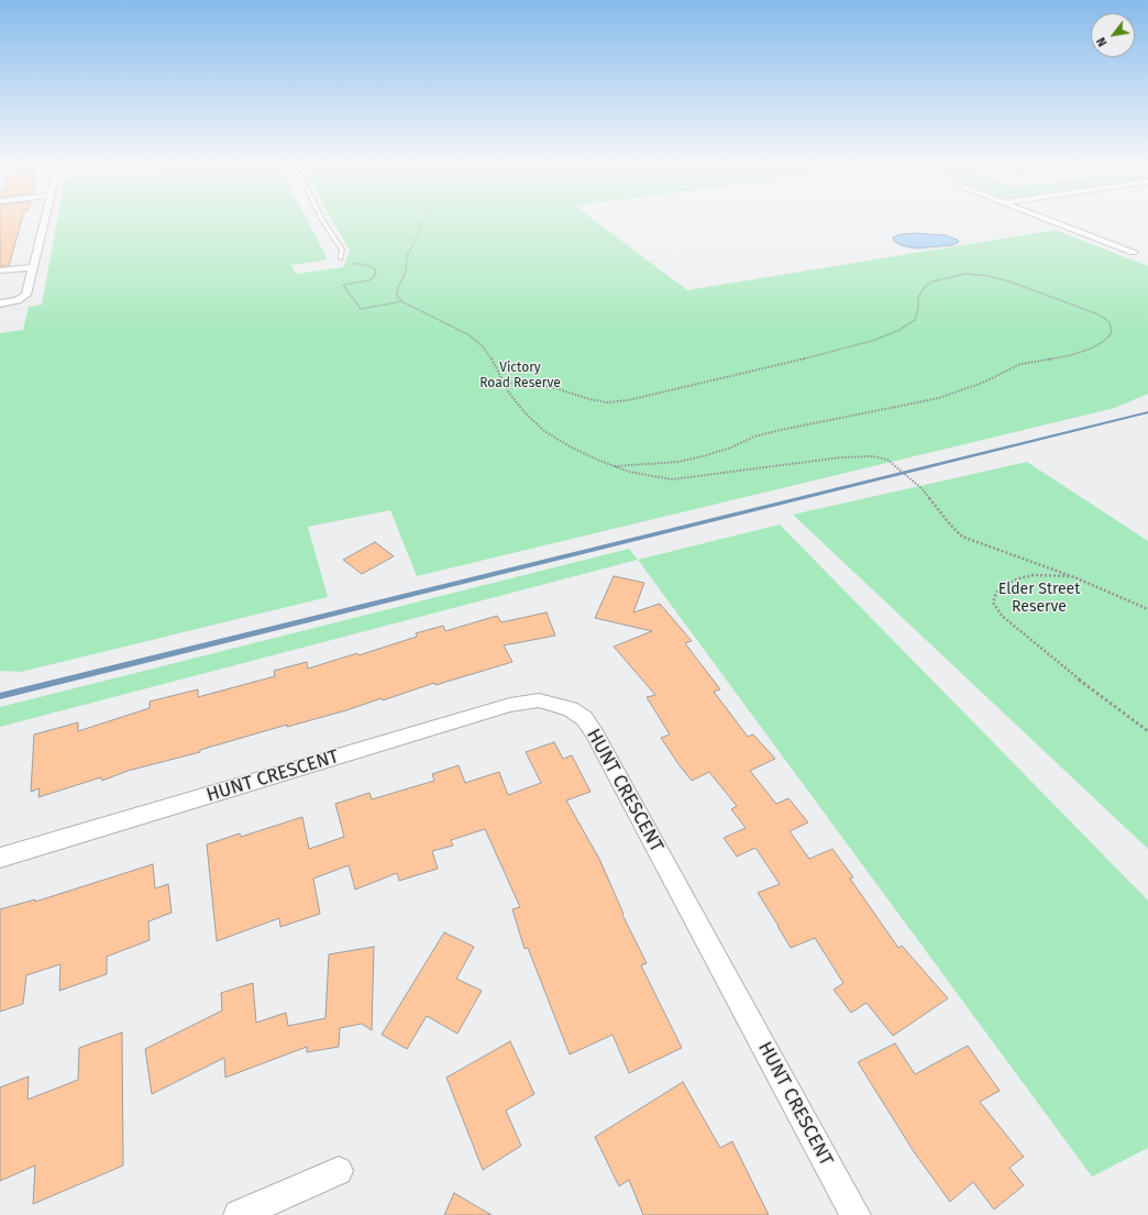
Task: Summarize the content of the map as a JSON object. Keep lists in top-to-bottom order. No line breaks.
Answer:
{"streets":{"street":["HUNT CRESCENT"]},"parks":["Victory Road Reserve","Elder Street Reserve"],"north":"bottom left"}
